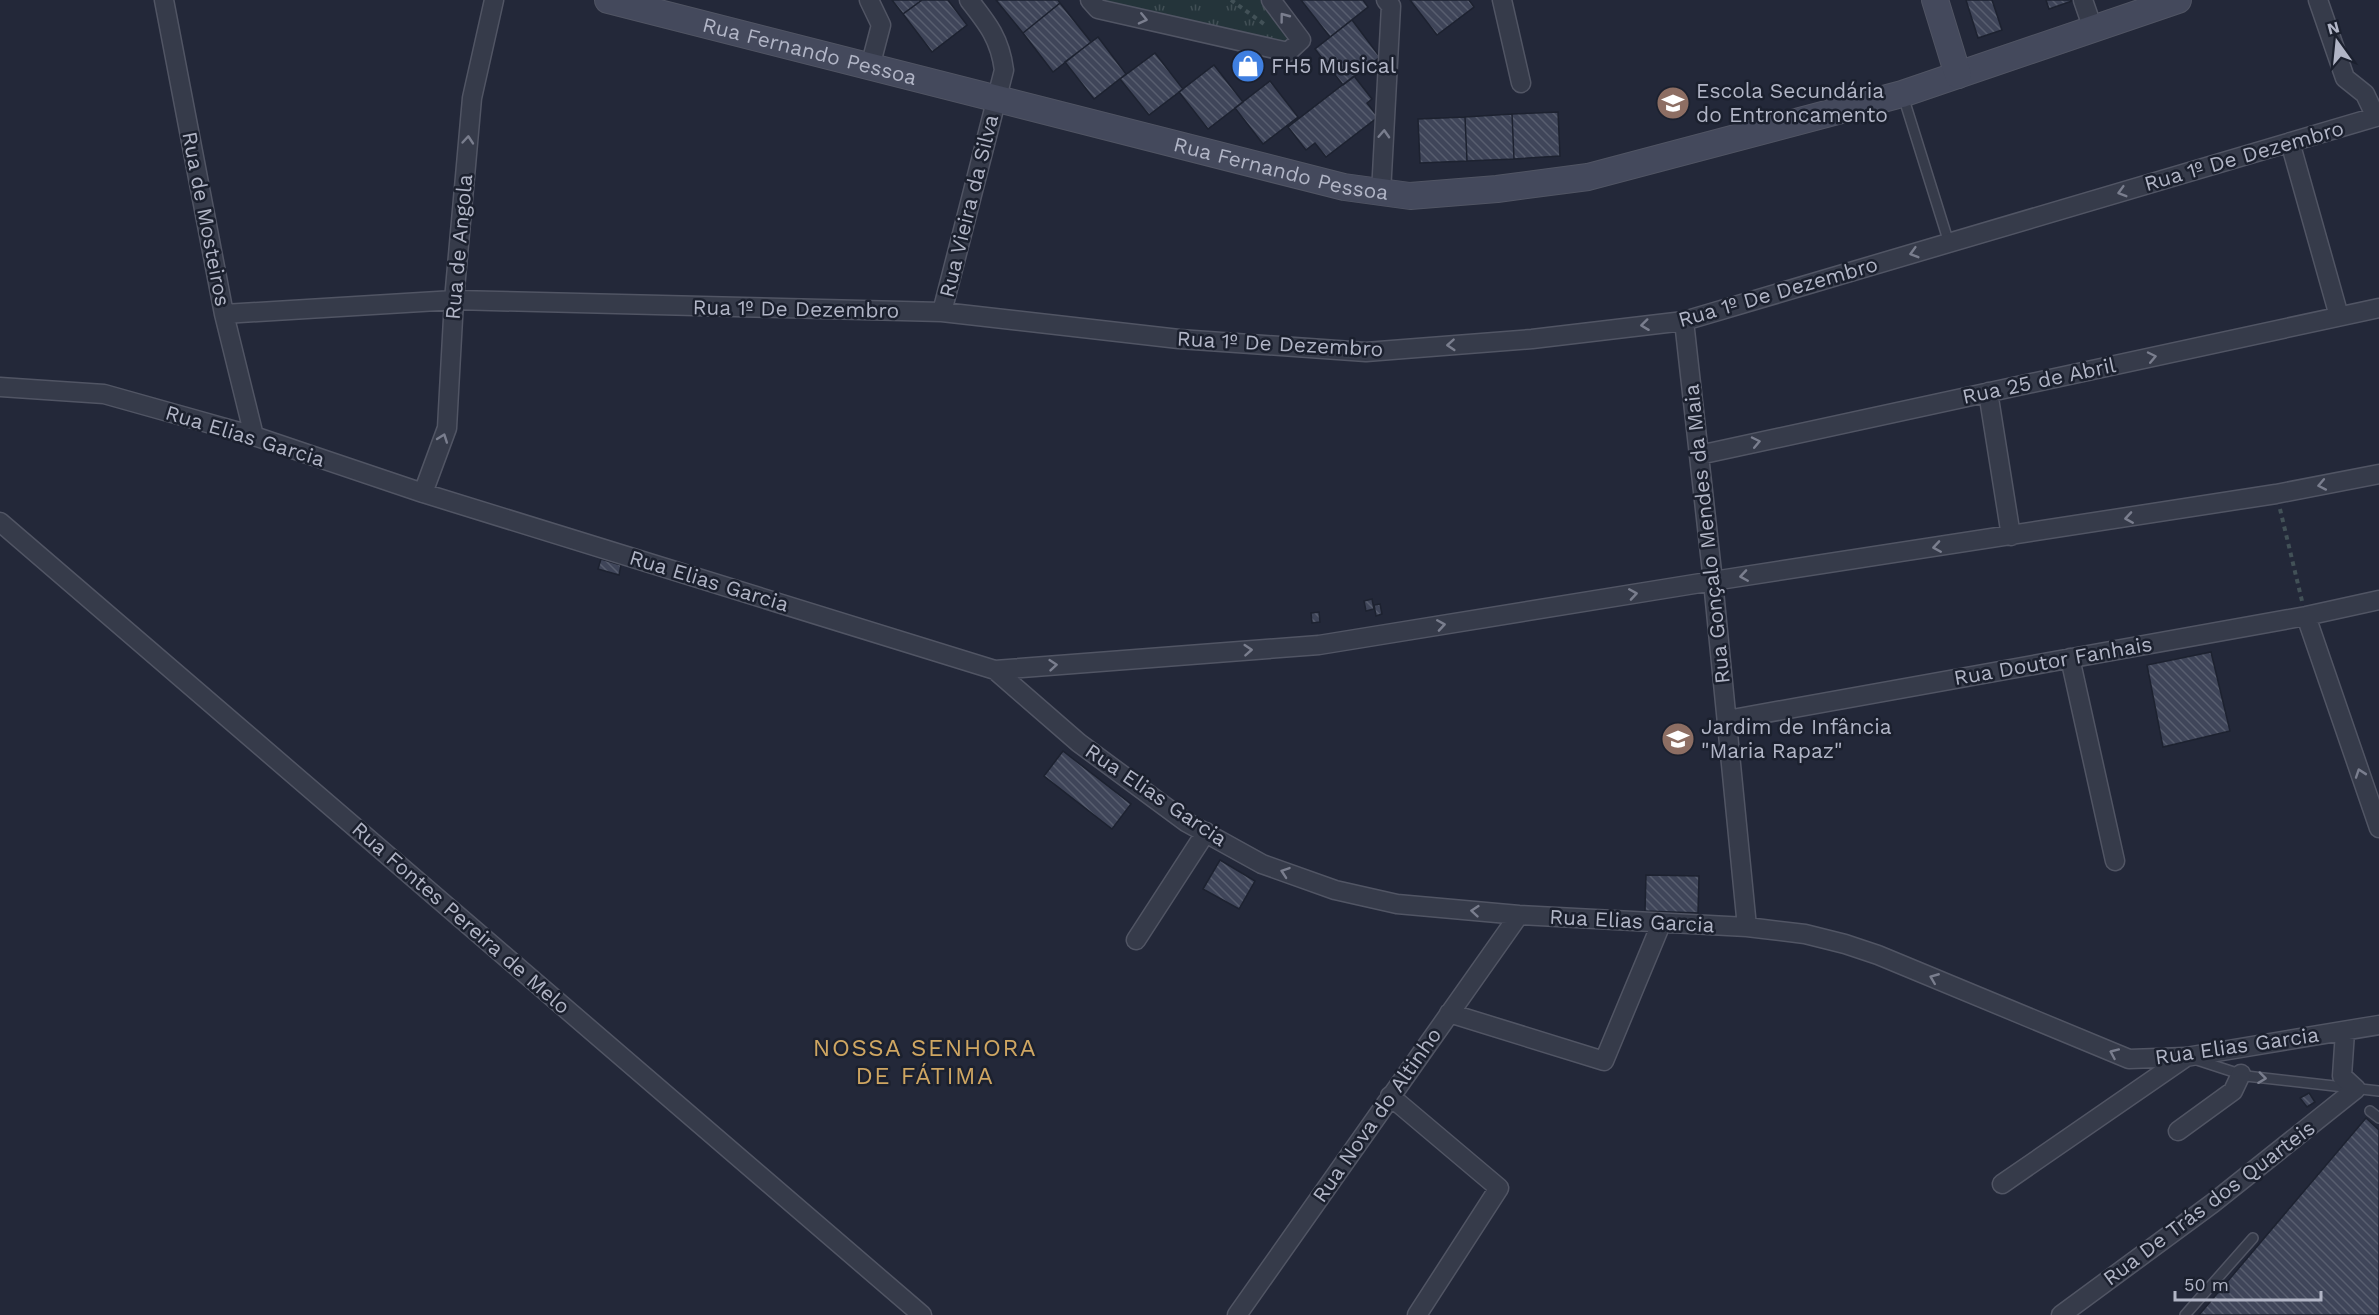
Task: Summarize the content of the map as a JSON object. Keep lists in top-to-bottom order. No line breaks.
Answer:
{"streets":{"street":["Rua Fernando Pessoa","Rua 1º De Dezembro","Rua Vieira da Silva","Rua de Mosteiros","Rua de Angola","Rua 25 de Abril","Rua Elias Garcia","Rua Gonçalo Mendes da Maia","Rua Doutor Fanhais","Rua Fontes Pereira de Melo","Rua Nova do Altinho","Rua De Trás dos Quarteis"]},"crossings":[["Rua Fernando Pessoa","Rua Vieira da Silva"],["Rua 1º De Dezembro","Rua Vieira da Silva"],["Rua 1º De Dezembro","Rua de Mosteiros"],["Rua 1º De Dezembro","Rua de Angola"],["Rua 1º De Dezembro","Rua Gonçalo Mendes da Maia"],["Rua de Mosteiros","Rua Elias Garcia"],["Rua de Angola","Rua Elias Garcia"],["Rua 25 de Abril","Rua Gonçalo Mendes da Maia"],["Rua Elias Garcia","Rua Gonçalo Mendes da Maia"],["Rua Elias Garcia","Rua Nova do Altinho"],["Rua Gonçalo Mendes da Maia","Rua Doutor Fanhais"]],"one_way":["Rua 1º De Dezembro","Rua de Angola"],"districts":["NOSSA SENHORA DE FÁTIMA"],"places":{"shop":["FH5 Musical"],"school or university":["Escola Secundária do Entroncamento","Jardim de Infância \"Maria Rapaz\""]},"scale_bar":"50 m","north":"top"}
